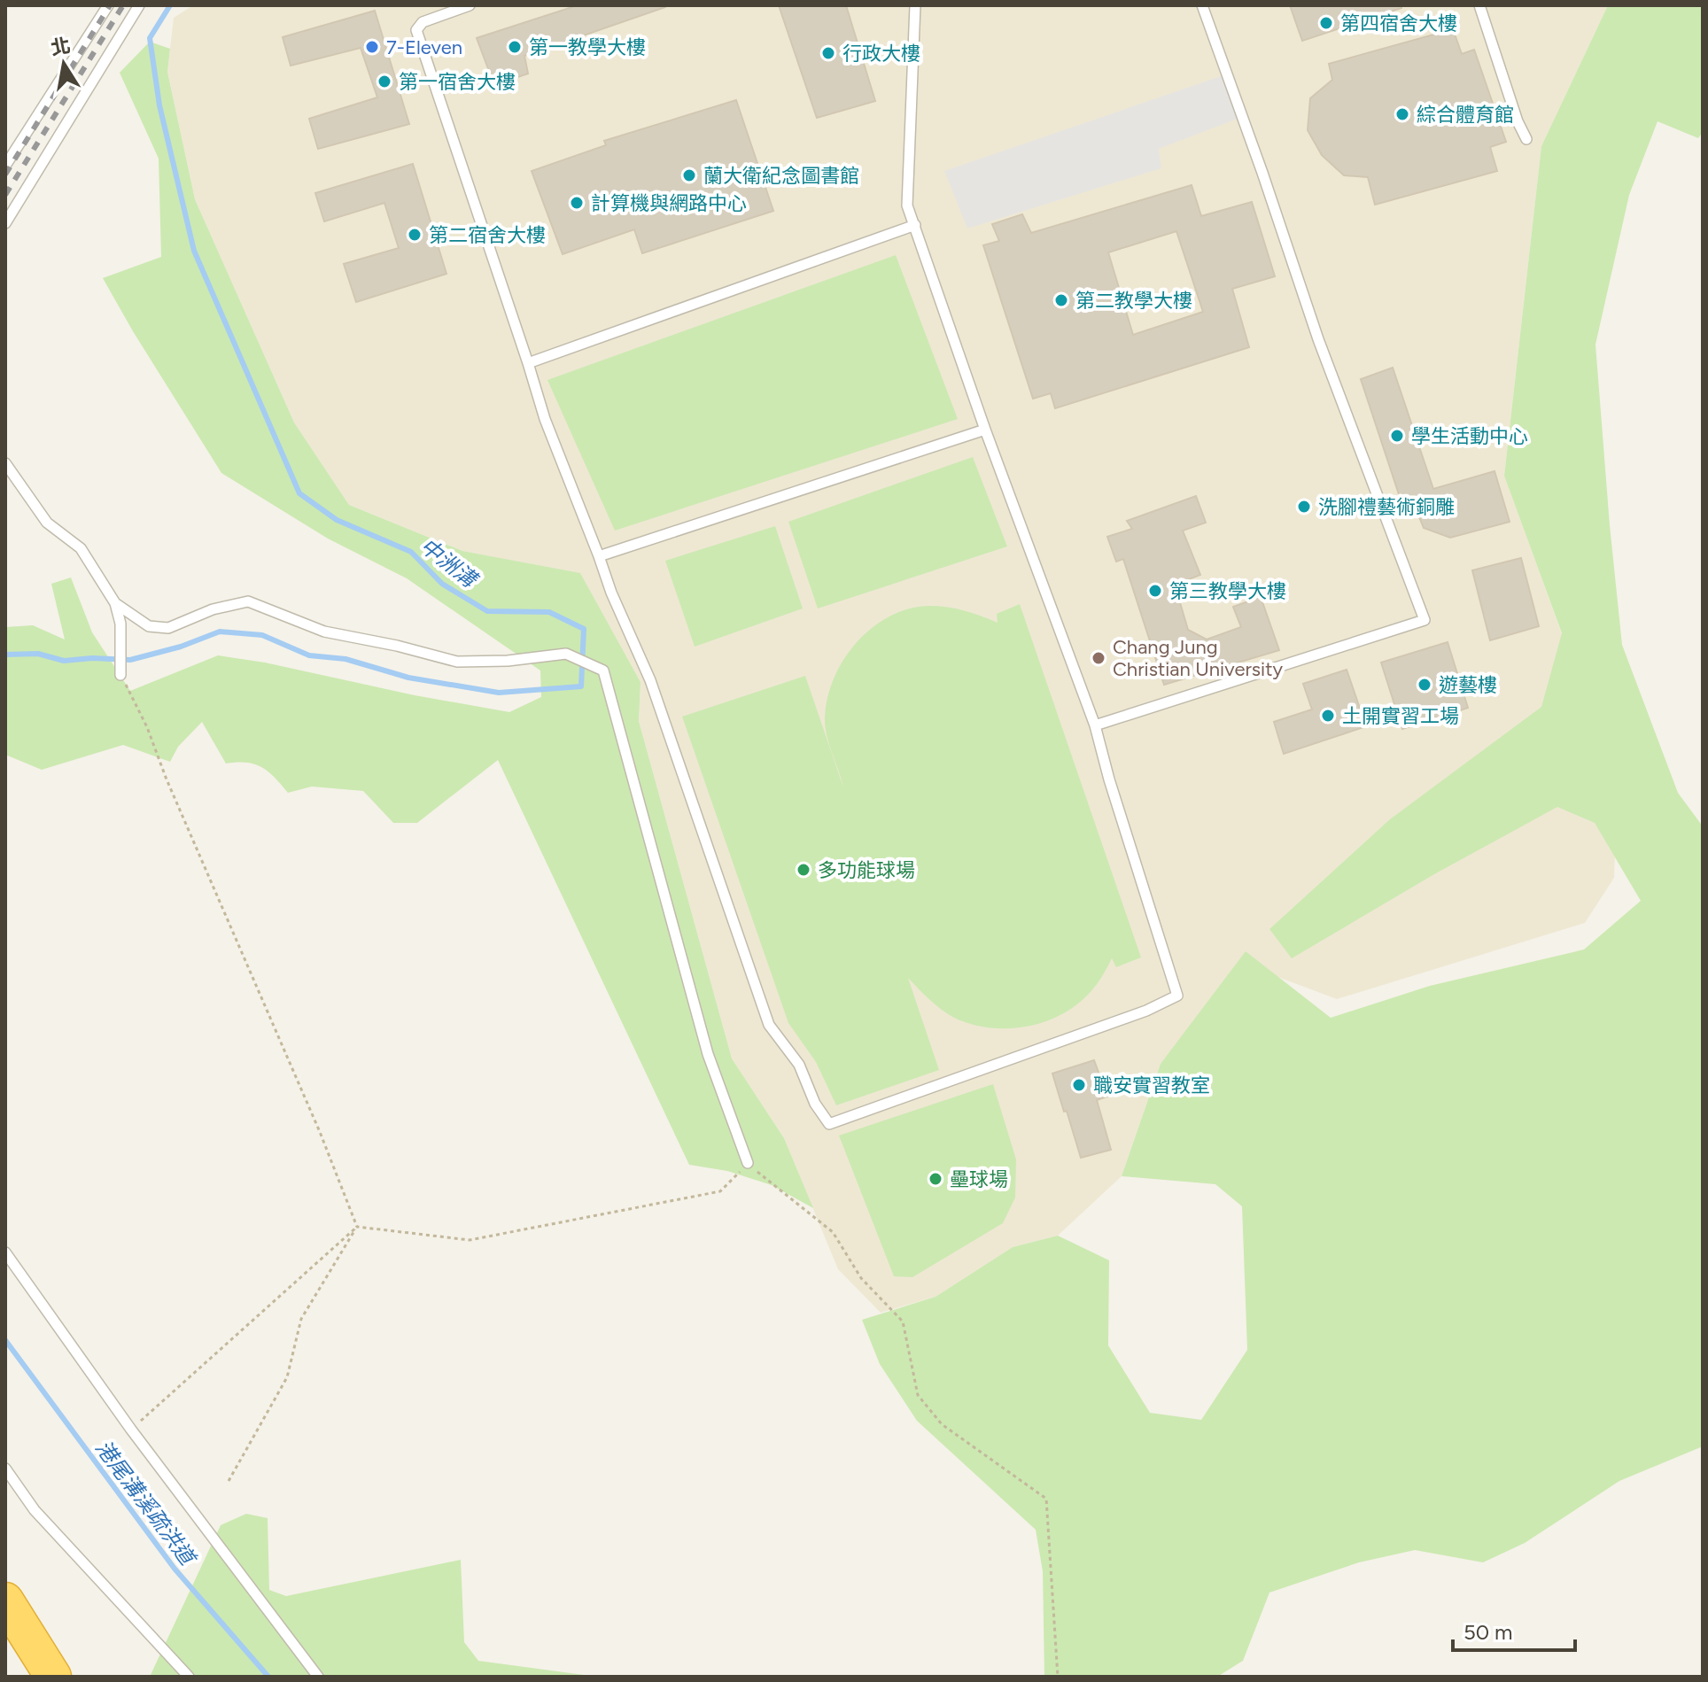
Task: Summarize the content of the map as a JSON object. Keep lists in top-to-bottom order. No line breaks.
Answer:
{"water":["中洲溝","港尾溝溪疏洪道"],"places":["第四宿舍大樓","7-Eleven","第一教學大樓","行政大樓","第一宿舍大樓","綜合體育館","蘭大衛紀念圖書館","計算機與網路中心","第二宿舍大樓","第二教學大樓","學生活動中心","洗腳禮藝術銅雕","第三教學大樓","Chang Jung Christian University","遊藝樓","土開實習工場","多功能球場","職安實習教室","壘球場"],"scale_bar":"50 m","north":"top"}
